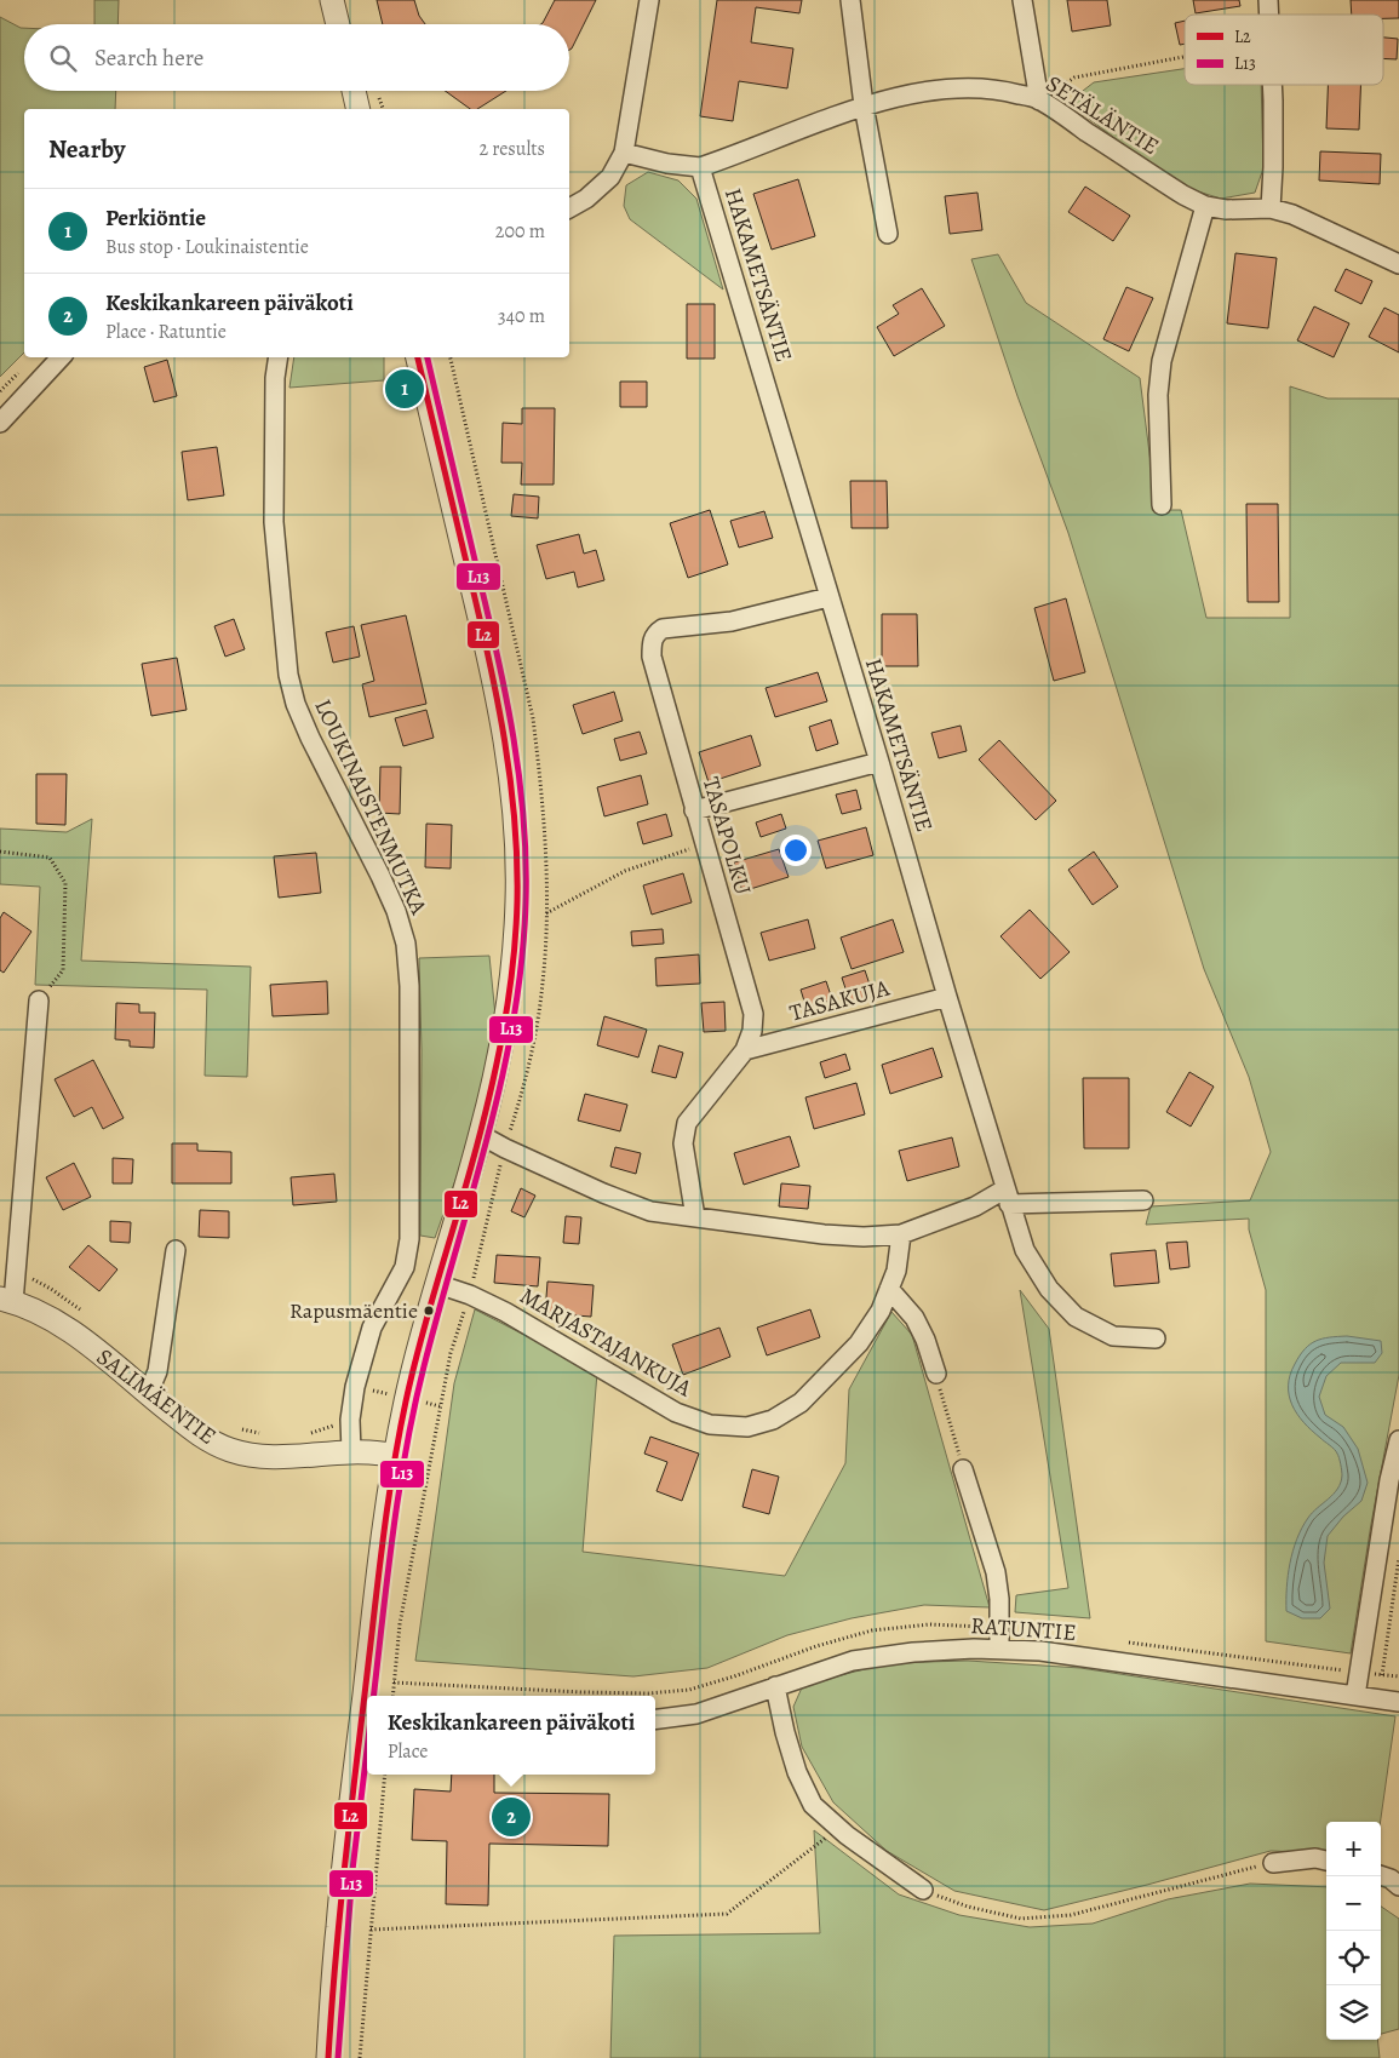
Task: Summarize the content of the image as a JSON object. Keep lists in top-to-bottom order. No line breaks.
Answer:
{"streets":{"street":["SETÄLÄNTIE","HAKAMETSÄNTIE","LOUKINAISTENMUTKA","TASAPOLKU","TASAKUJA","MARJASTAJANKUJA","SALIMÄENTIE","RATUNTIE"]},"crossings":[["SETÄLÄNTIE","HAKAMETSÄNTIE"],["HAKAMETSÄNTIE","TASAPOLKU"],["HAKAMETSÄNTIE","TASAKUJA"],["LOUKINAISTENMUTKA","SALIMÄENTIE"],["TASAPOLKU","TASAKUJA"]],"places":["Rapusmäentie"],"lines":["transit line L2","transit line L13"],"legend":["L2","L13"],"page":{"search":"Search here","heading":["Nearby","2 results"],"list":[{"mark":"1","name":"Perkiöntie","note":"Bus stop · Loukinaistentie","value":"200 m"},{"mark":"2","name":"Keskikankareen päiväkoti","note":"Place · Ratuntie","value":"340 m"}],"pins":["1","2"],"popup":["Keskikankareen päiväkoti","Place"],"map_buttons":["+","−"]}}
